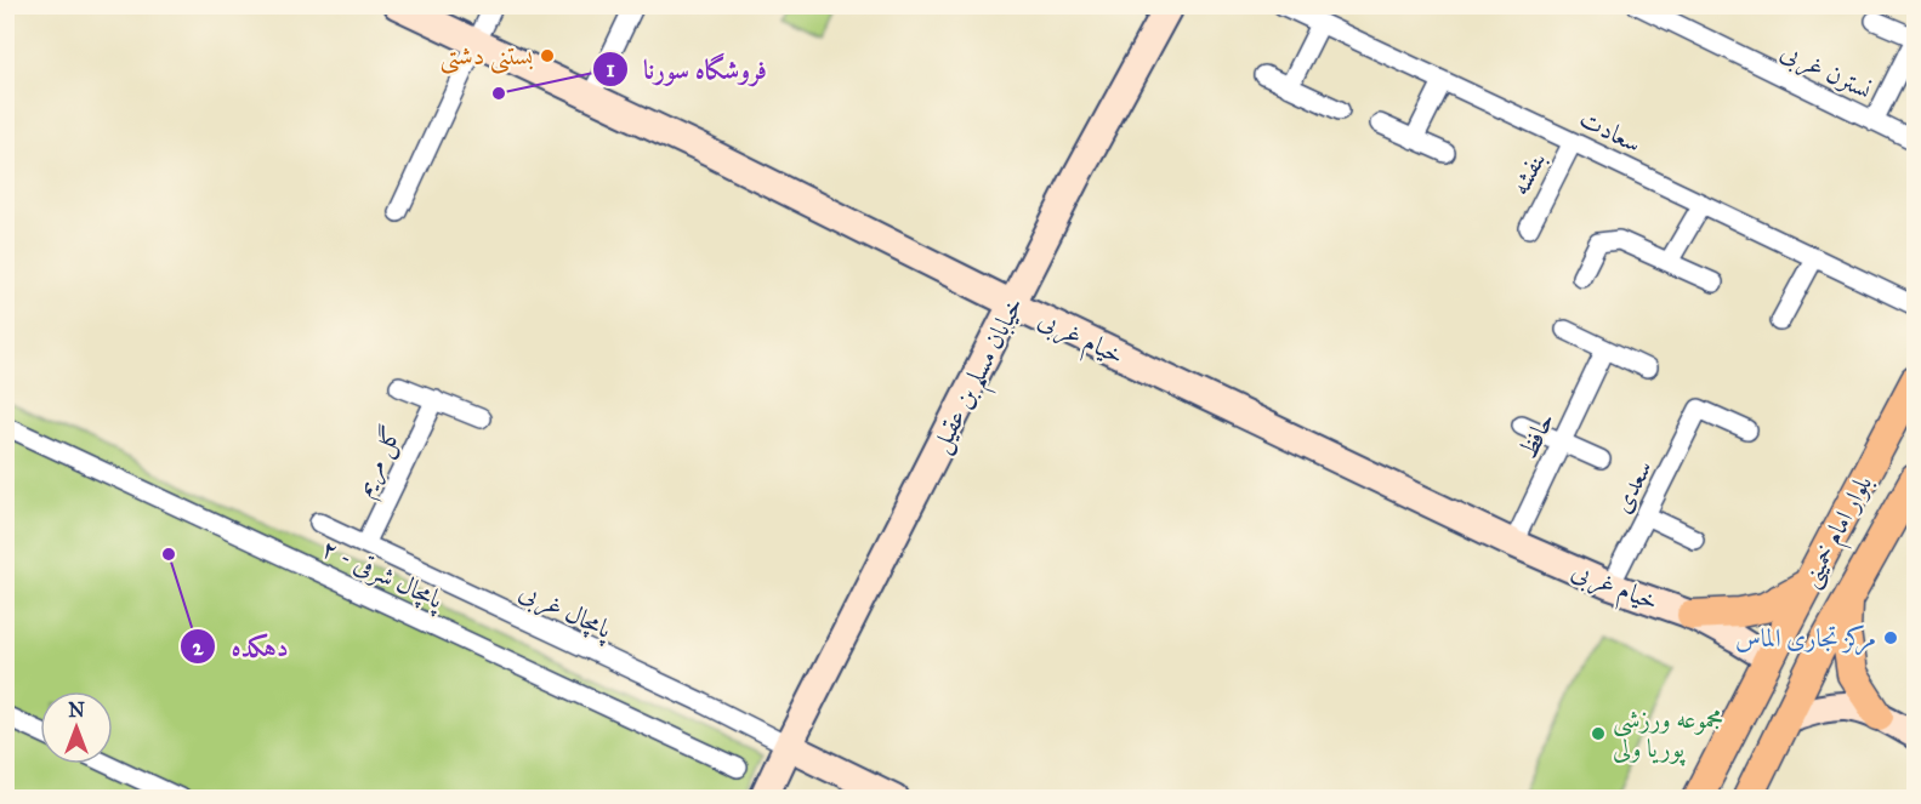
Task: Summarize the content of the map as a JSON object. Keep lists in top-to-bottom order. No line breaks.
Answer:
{"streets":{"main road":["بلوار امام خمینی"],"street":["نسترن غربی","سعادت","بنفشه","خیام غربی","خیابان مسلم بن عقیل","حافظ","گل مریم","سعدی","پامچال شرقی - ۲","پامچال غربی"]},"crossings":[["سعادت","بنفشه"],["خیام غربی","خیابان مسلم بن عقیل"],["خیام غربی","حافظ"],["خیام غربی","سعدی"],["خیام غربی","بلوار امام خمینی"],["خیابان مسلم بن عقیل","پامچال غربی"],["گل مریم","پامچال غربی"]],"places":["بستنی دشتی","فروشگاه سورنا","دهکده","مرکز تجاری الماس","مجموعه ورزشی پوریا ولی"],"north":"top"}
